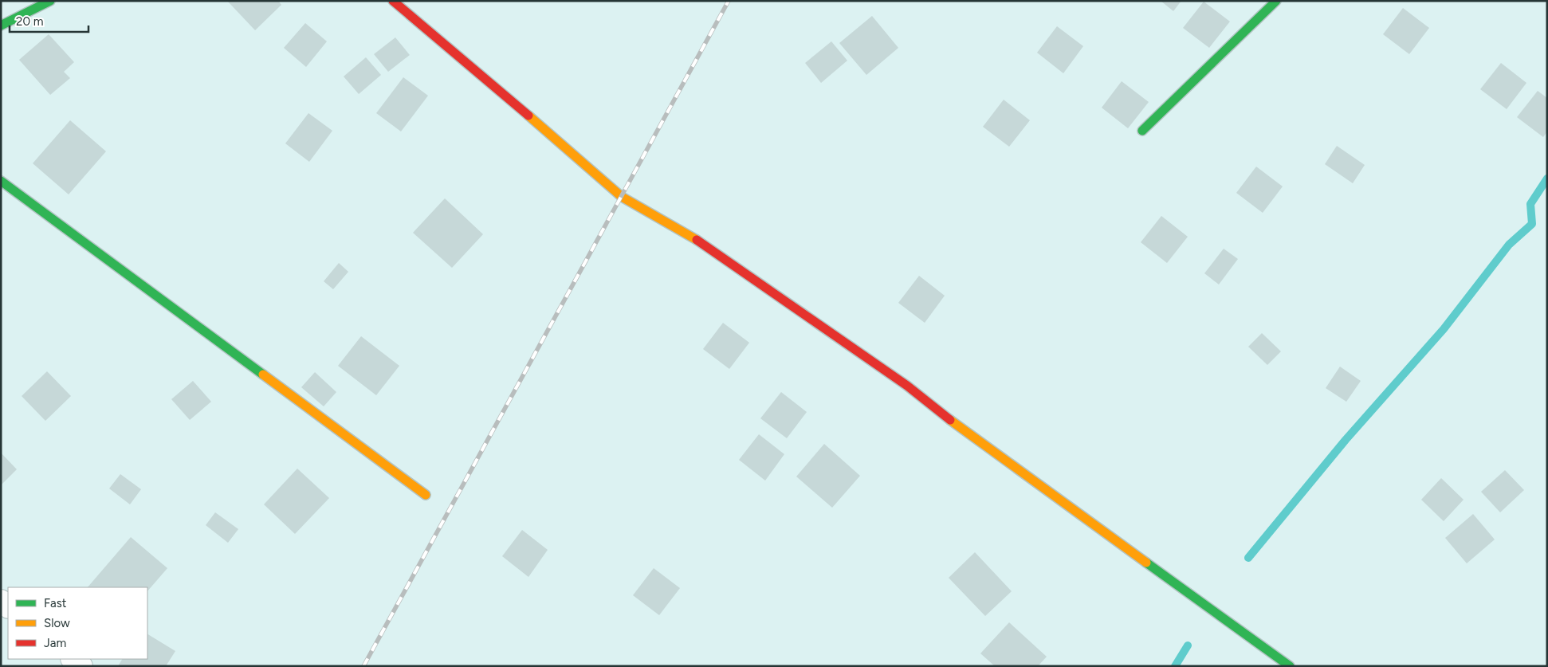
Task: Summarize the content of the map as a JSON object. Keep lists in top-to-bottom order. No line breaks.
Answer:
{"legend":["Fast","Slow","Jam"],"scale_bar":"20 m"}
